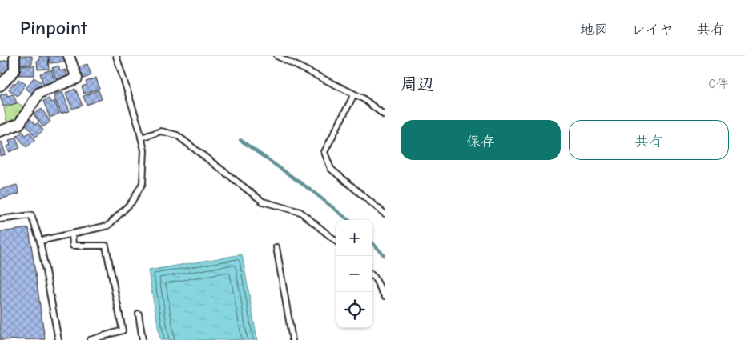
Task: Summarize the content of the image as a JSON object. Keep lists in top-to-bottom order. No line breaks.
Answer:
{"page":{"header":"Pinpoint","nav":["地図","レイヤ","共有"],"heading":["周辺","0件"],"buttons":["保存","共有"],"map_buttons":["+","−"]}}
